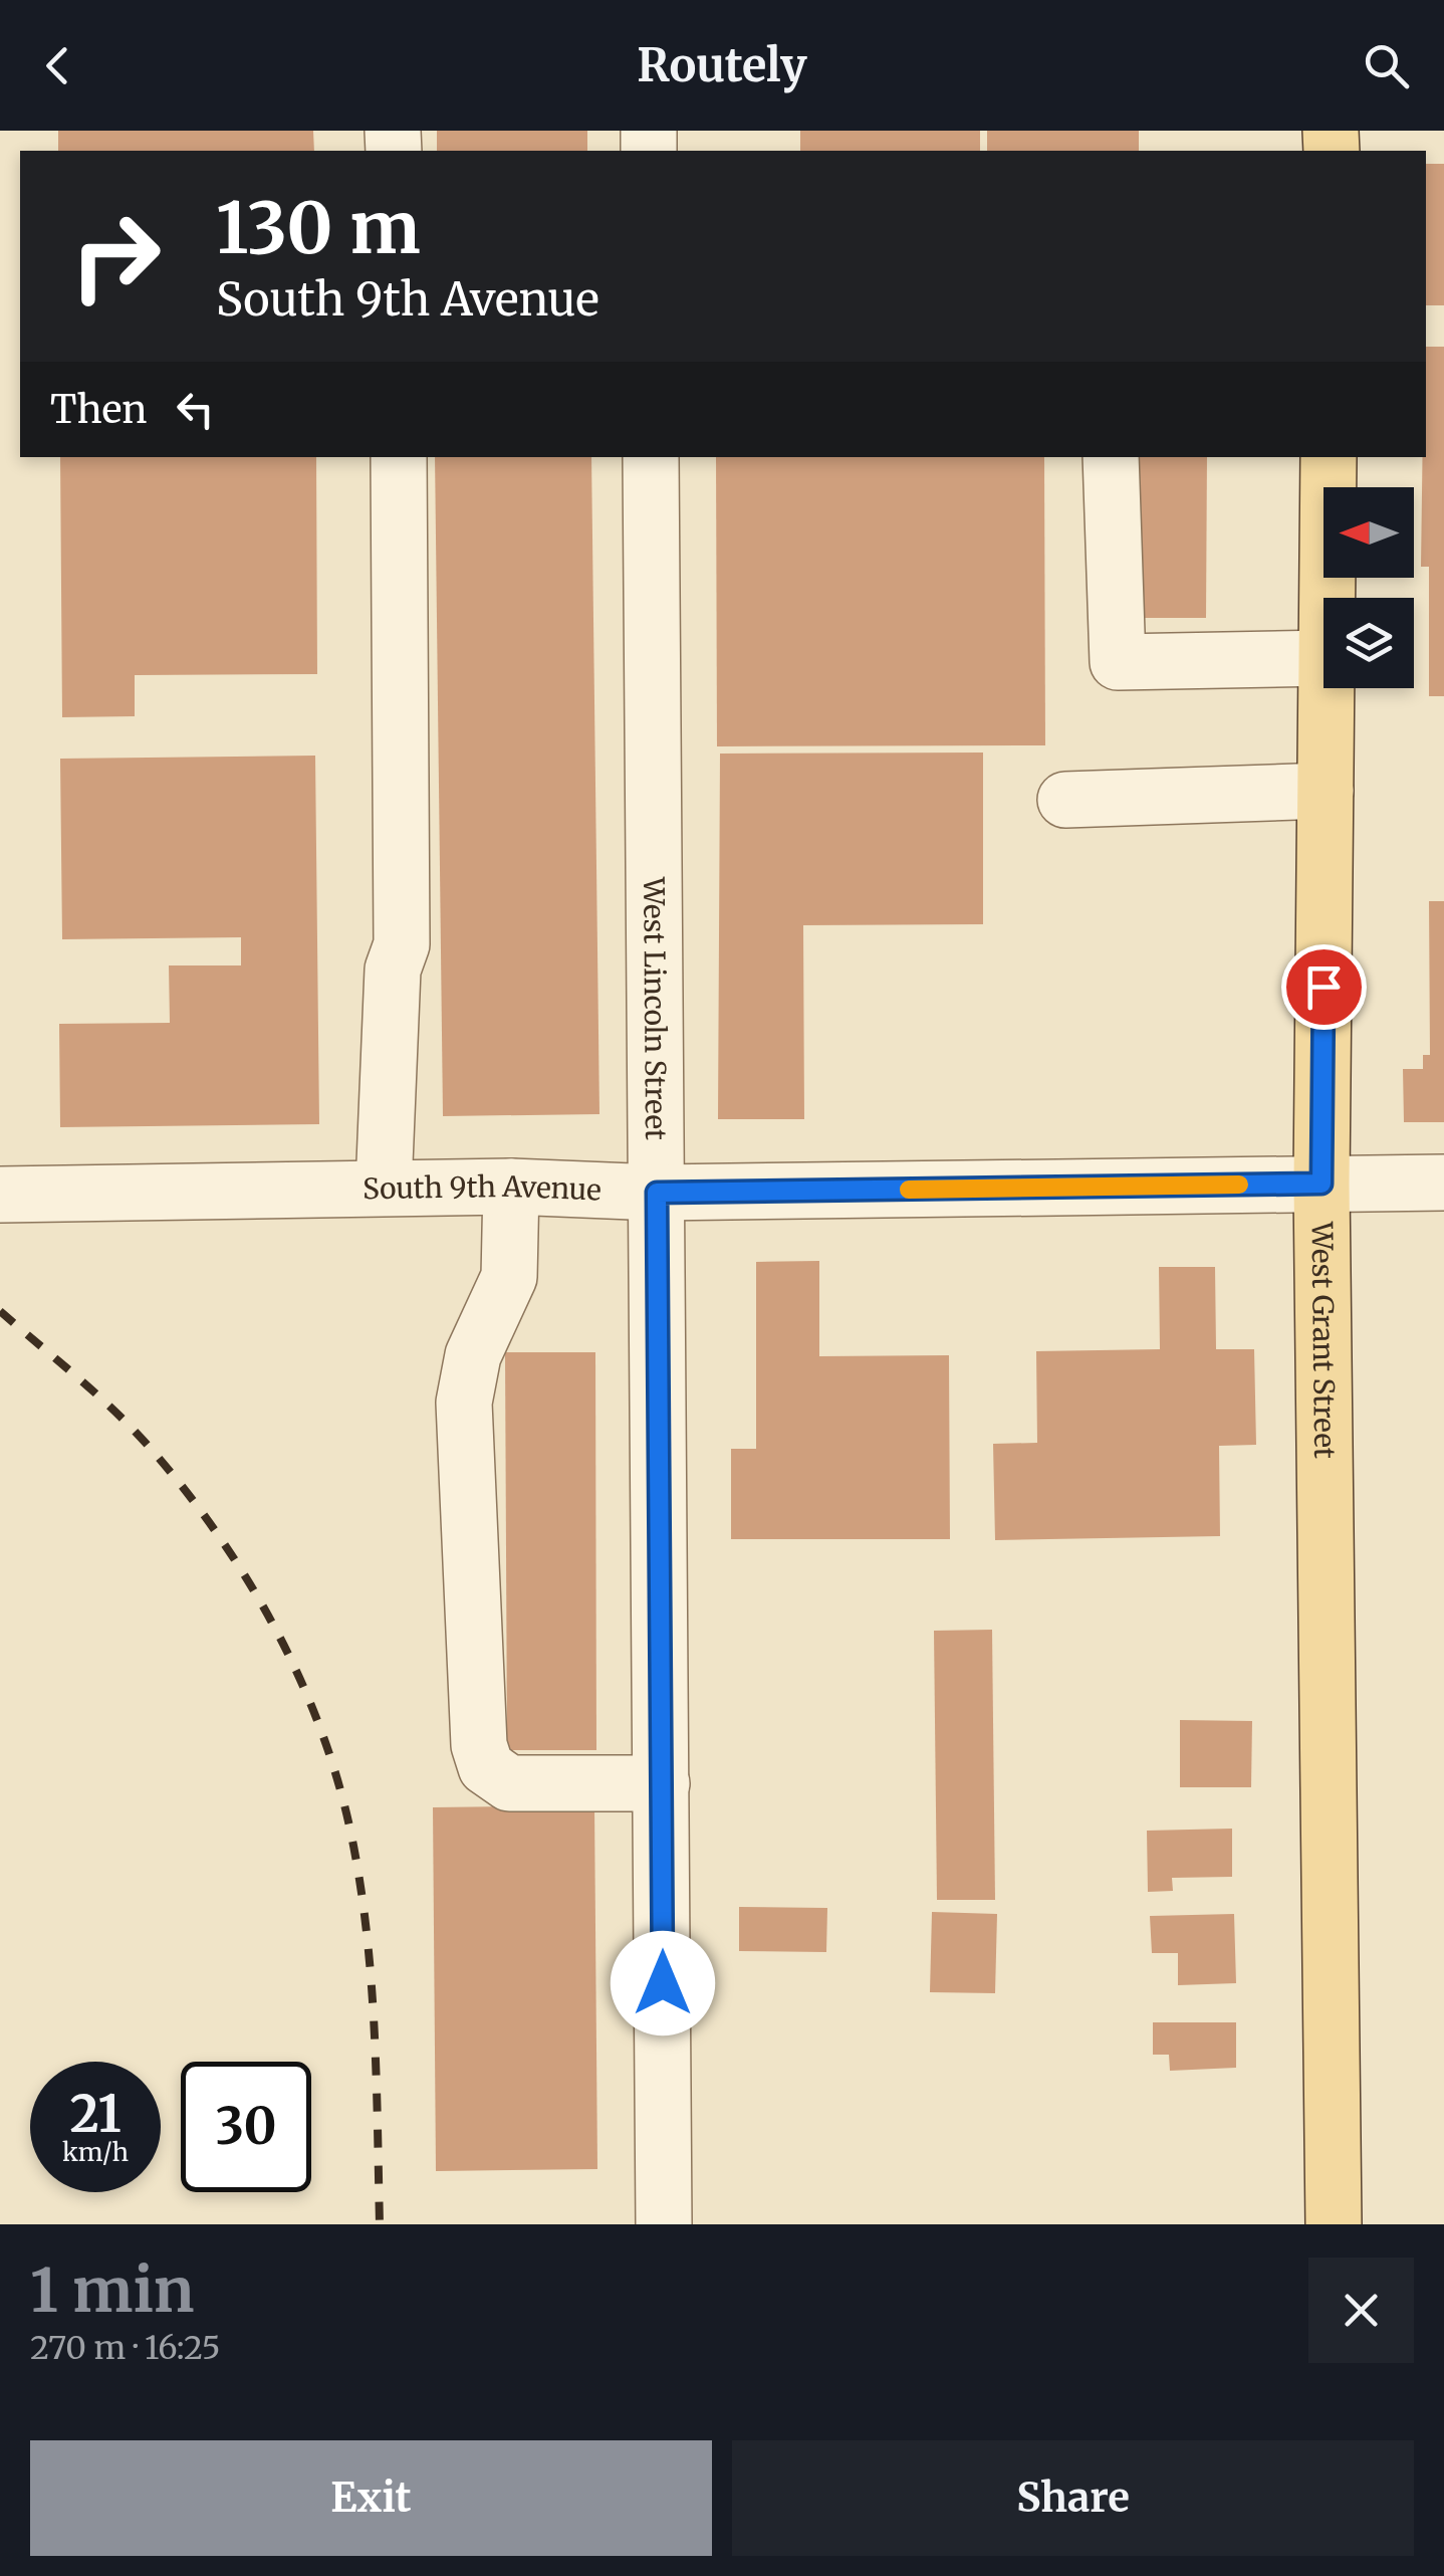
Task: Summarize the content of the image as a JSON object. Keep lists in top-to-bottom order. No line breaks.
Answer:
{"streets":{"main road":["West Grant Street"],"street":["West Lincoln Street","South 9th Avenue"]},"crossings":[["West Lincoln Street","South 9th Avenue"],["South 9th Avenue","West Grant Street"]],"north":"left","page":{"header":"Routely","turn":["130 m","South 9th Avenue"],"then":"Then","speed":"21 km/h","limit":"30","heading":["1 min","270 m · 16:25"],"buttons":["Exit","Share"]}}
